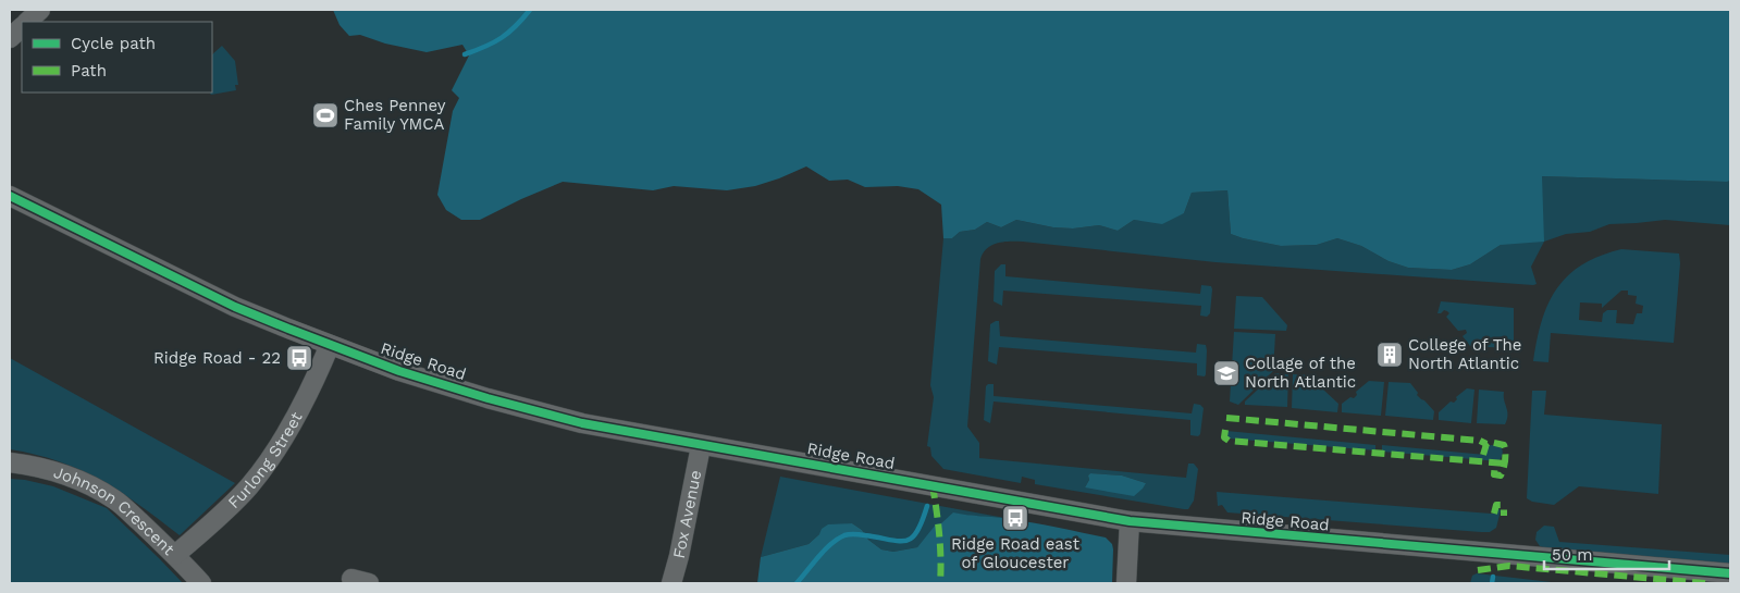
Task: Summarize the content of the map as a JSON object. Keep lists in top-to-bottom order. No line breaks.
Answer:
{"streets":{"street":["Ridge Road","Furlong Street","Johnson Crescent","Fox Avenue"]},"crossings":[["Ridge Road","Furlong Street"],["Ridge Road","Fox Avenue"],["Furlong Street","Johnson Crescent"]],"places":{"sports":["Ches Penney Family YMCA"],"building":["College of The North Atlantic"],"bus stop":["Ridge Road - 22","Ridge Road east of Gloucester"],"school or university":["Collage of the North Atlantic"]},"legend":["Cycle path","Path"],"scale_bar":"50 m"}
